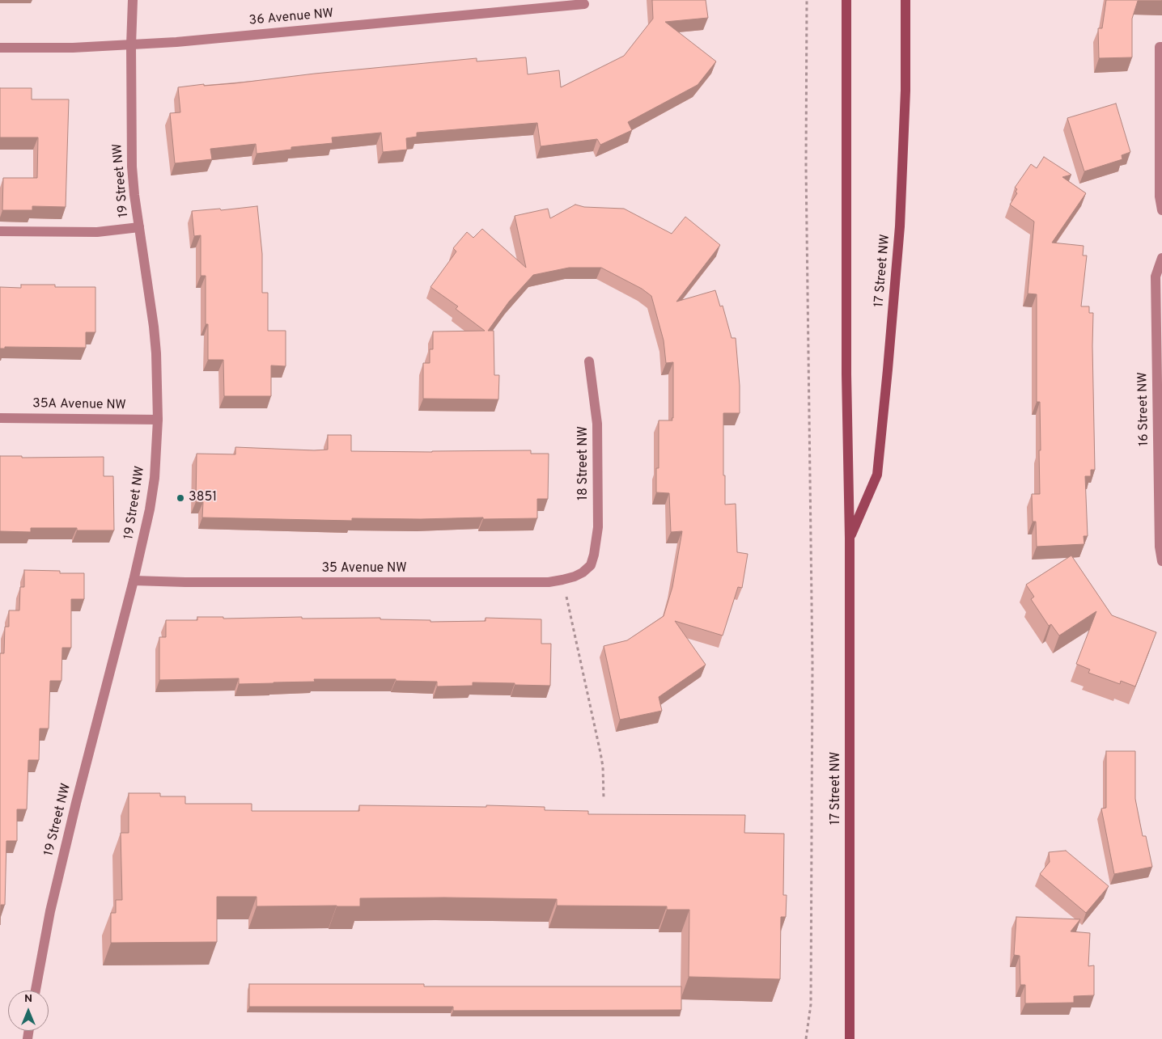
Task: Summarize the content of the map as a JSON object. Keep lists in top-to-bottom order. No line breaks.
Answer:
{"streets":{"main road":["17 Street NW"],"street":["36 Avenue NW","19 Street NW","35A Avenue NW","16 Street NW","18 Street NW","35 Avenue NW"]},"crossings":[["36 Avenue NW","19 Street NW"],["19 Street NW","35A Avenue NW"],["19 Street NW","35 Avenue NW"],["18 Street NW","35 Avenue NW"]],"places":["3851"],"north":"top"}
